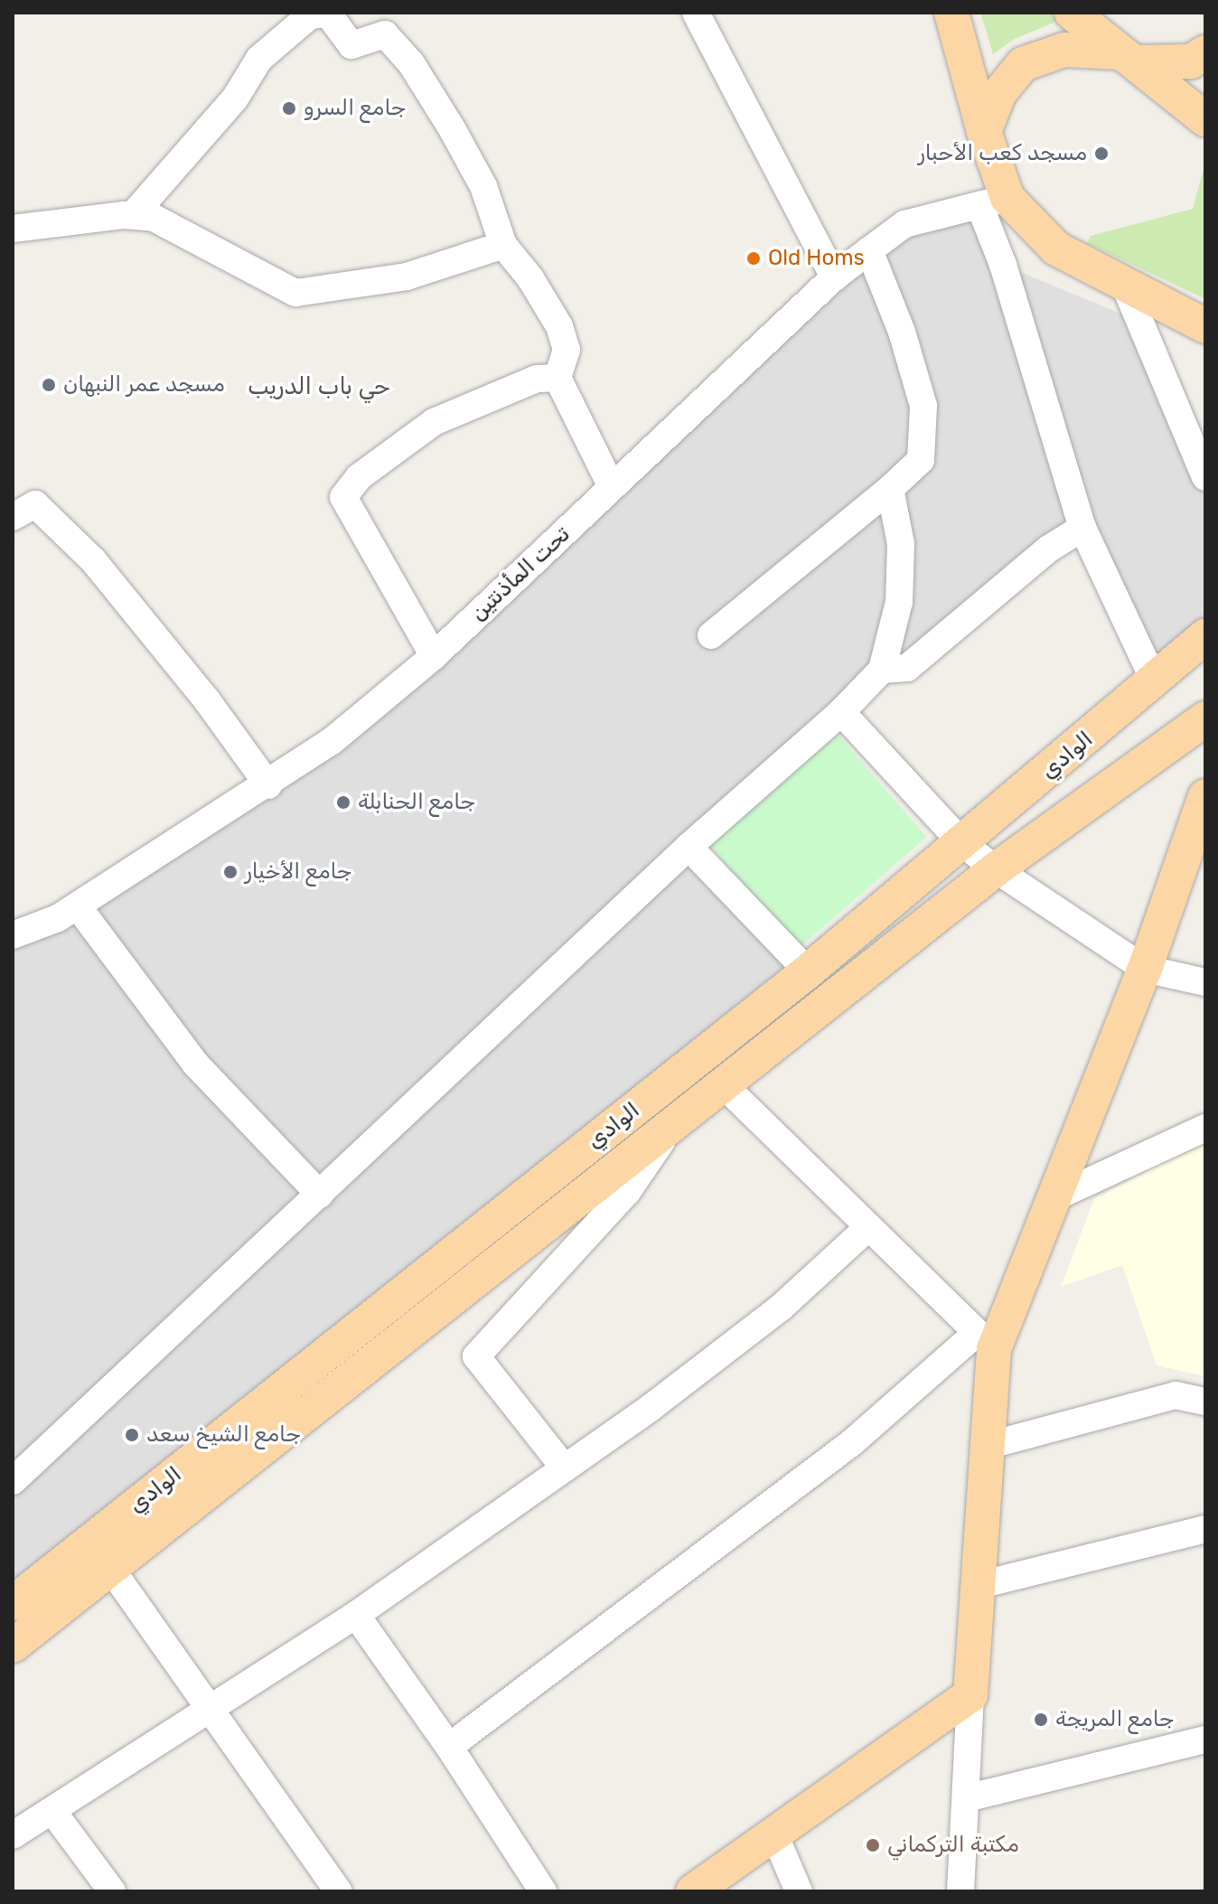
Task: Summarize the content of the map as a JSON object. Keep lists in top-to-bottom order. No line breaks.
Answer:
{"streets":{"main road":["الوادي"],"street":["تحت المأذنتين"]},"districts":["حي باب الدريب"],"places":["جامع السرو","مسجد كعب الأحبار","Old Homs","مسجد عمر النبهان","جامع الحنابلة","جامع الأخيار","جامع الشيخ سعد","جامع المريجة","مكتبة التركماني"]}
